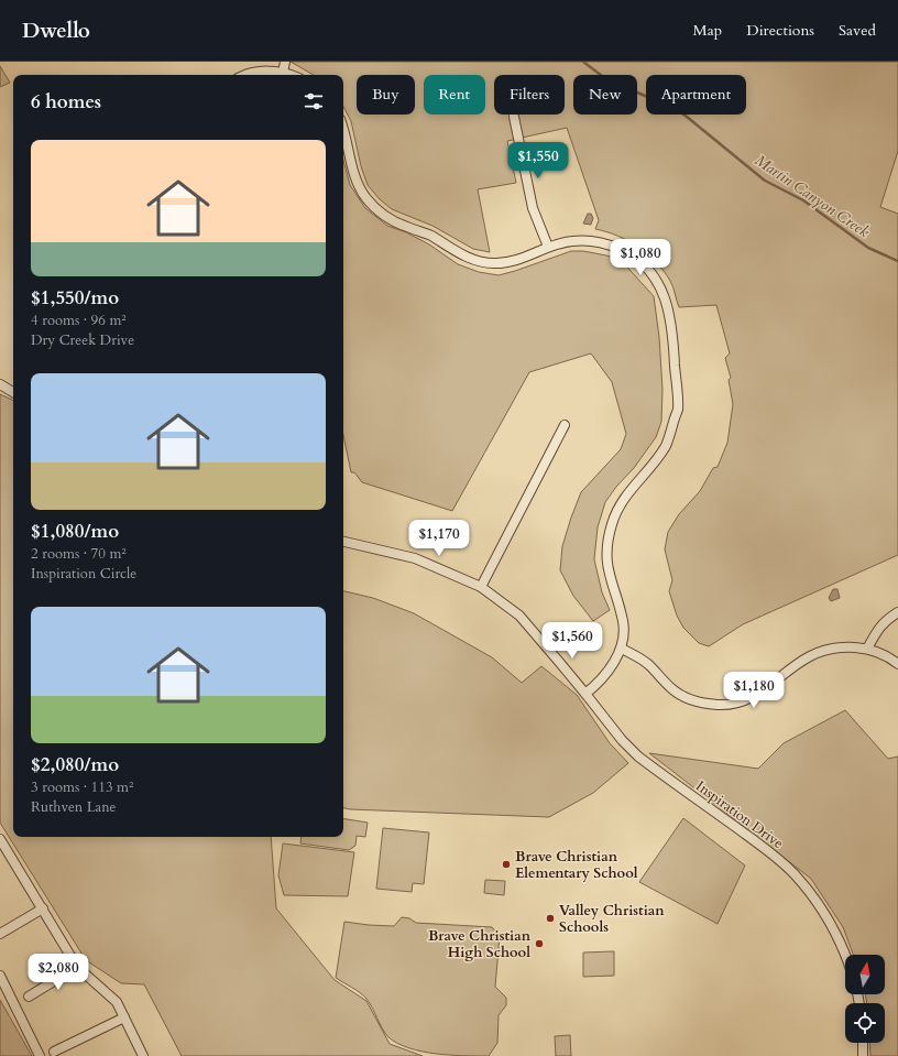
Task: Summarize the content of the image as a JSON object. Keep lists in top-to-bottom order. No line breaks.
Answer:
{"streets":{"street":["Inspiration Drive"]},"water":["Martin Canyon Creek"],"places":["Brave Christian Elementary School","Valley Christian Schools","Brave Christian High School"],"north":"top","page":{"header":"Dwello","nav":["Map","Directions","Saved"],"chip":["Buy","Rent","Filters","New","Apartment"],"heading":"6 homes","list":[{"name":"$1,550/mo","note":"4 rooms · 96 m² · Dry Creek Drive"},{"name":"$1,080/mo","note":"2 rooms · 70 m² · Inspiration Circle"},{"name":"$2,080/mo","note":"3 rooms · 113 m² · Ruthven Lane"}],"price":["$1,550","$1,080","$1,170","$1,560","$1,180","$2,080"]}}
